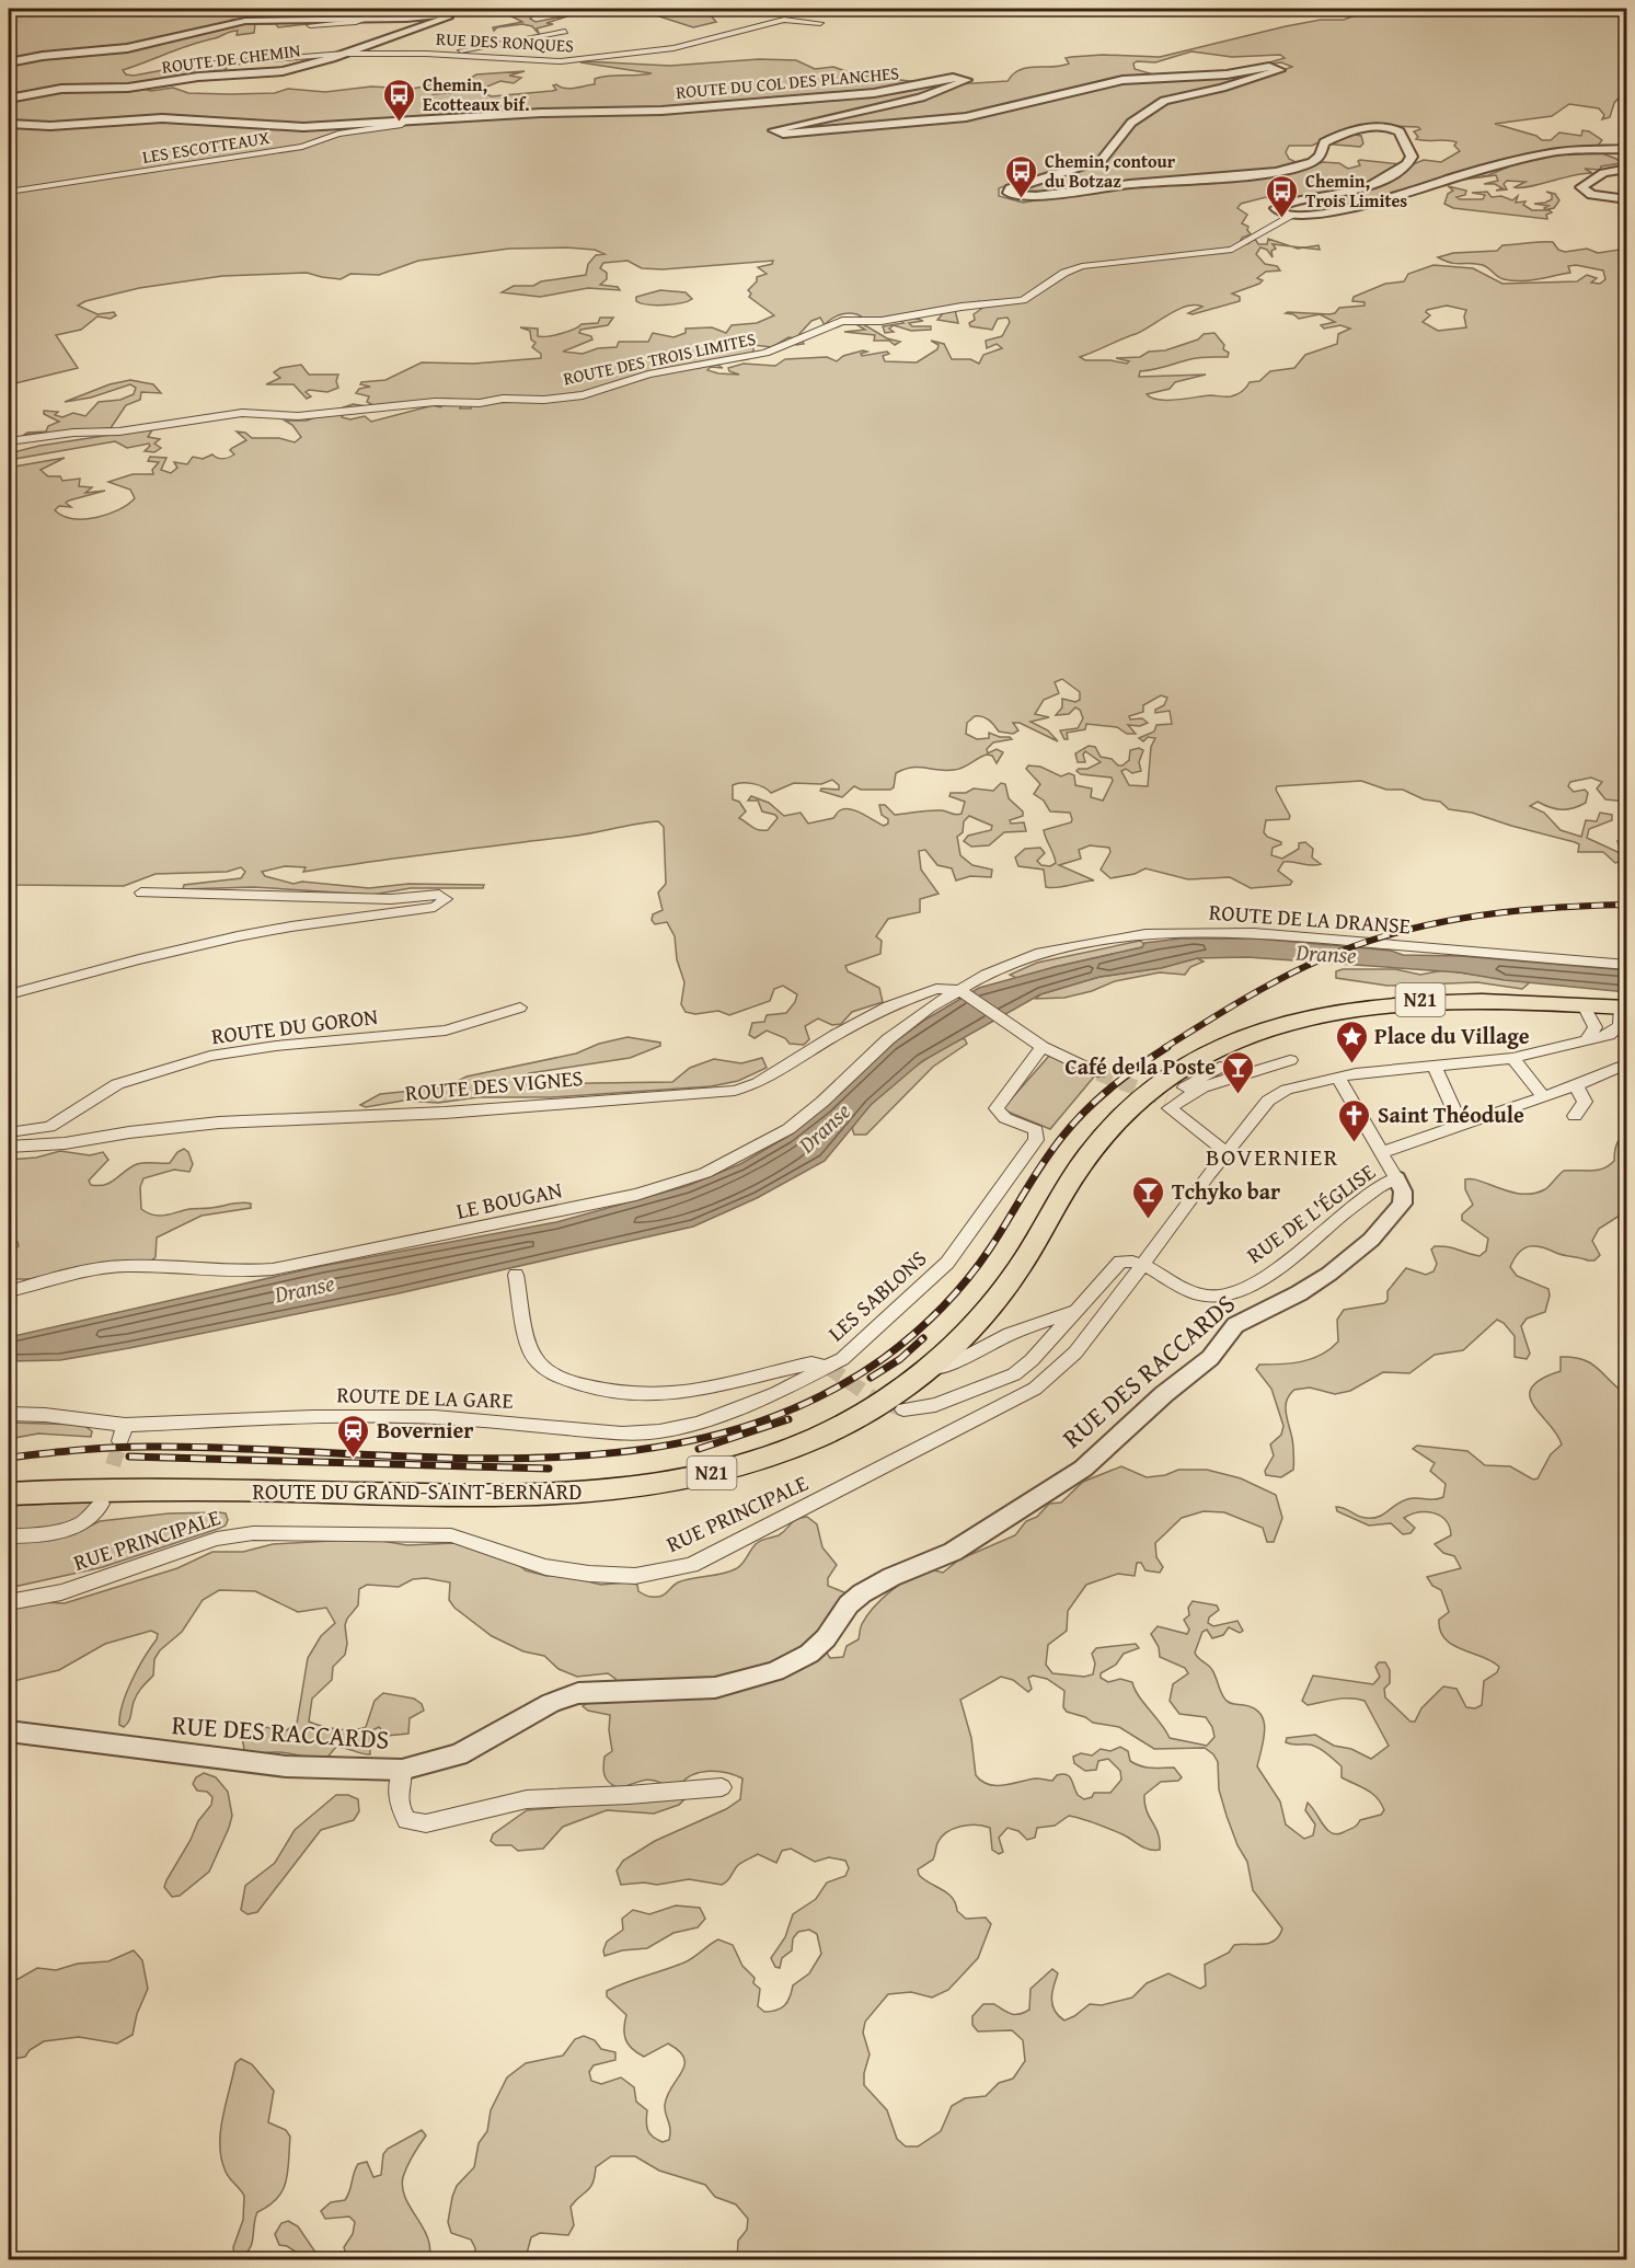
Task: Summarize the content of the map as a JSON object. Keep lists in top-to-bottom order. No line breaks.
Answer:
{"streets":{"main road":["N21","ROUTE DU GRAND-SAINT-BERNARD"],"street":["RUE DES RONQUES","ROUTE DE CHEMIN","ROUTE DU COL DES PLANCHES","LES ESCOTTEAUX","ROUTE DES TROIS LIMITES","ROUTE DE LA DRANSE","ROUTE DU GORON","ROUTE DES VIGNES","LE BOUGAN","RUE DE L'ÉGLISE","LES SABLONS","RUE DES RACCARDS","ROUTE DE LA GARE","RUE PRINCIPALE"]},"crossings":[["RUE DES RONQUES","ROUTE DE CHEMIN"],["ROUTE DU COL DES PLANCHES","LES ESCOTTEAUX"],["ROUTE DU COL DES PLANCHES","ROUTE DES TROIS LIMITES"],["ROUTE DE LA DRANSE","ROUTE DES VIGNES"],["ROUTE DE LA DRANSE","LE BOUGAN"],["ROUTE DES VIGNES","LE BOUGAN"],["RUE DE L'ÉGLISE","RUE DES RACCARDS"],["RUE DE L'ÉGLISE","RUE PRINCIPALE"],["LES SABLONS","ROUTE DE LA GARE"],["ROUTE DU GRAND-SAINT-BERNARD","RUE PRINCIPALE"]],"districts":["BOVERNIER"],"water":["Dranse"],"places":{"bus stop":["Chemin, Ecotteaux bif.","Chemin, contour du Botzaz","Chemin, Trois Limites"],"place":["Place du Village"],"bar":["Café de la Poste","Tchyko bar"],"church":["Saint Théodule"],"station":["Bovernier"]}}
